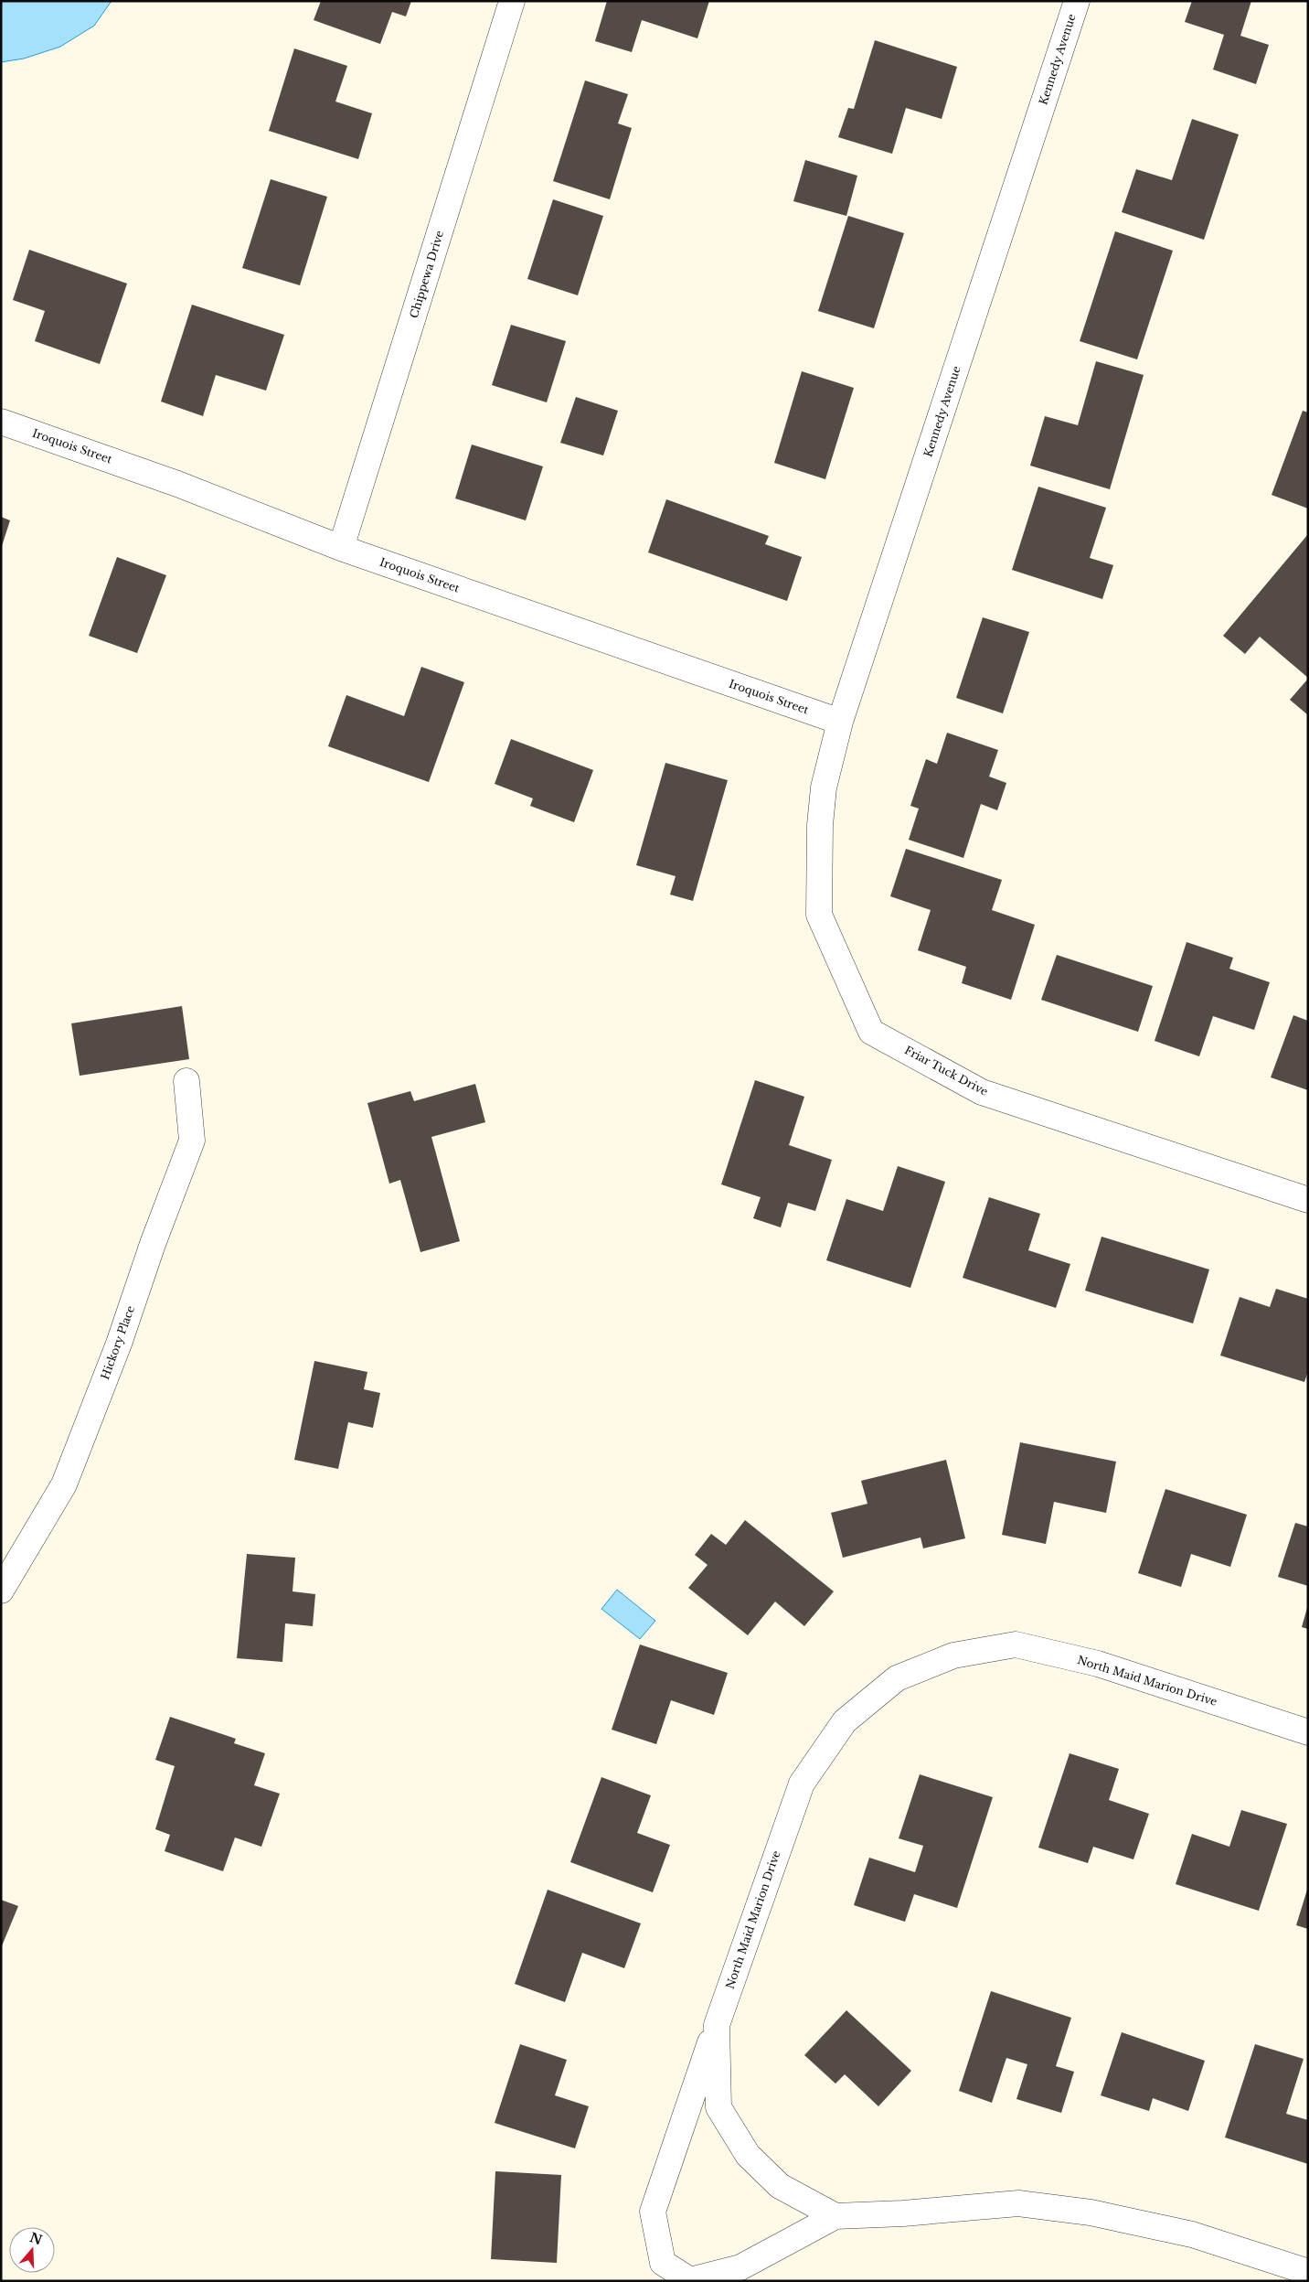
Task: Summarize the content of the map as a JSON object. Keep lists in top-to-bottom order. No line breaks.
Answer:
{"streets":{"street":["Kennedy Avenue","Chippewa Drive","Iroquois Street","Friar Tuck Drive","Hickory Place","North Maid Marion Drive"]},"crossings":[["Kennedy Avenue","Iroquois Street"],["Kennedy Avenue","Friar Tuck Drive"],["Chippewa Drive","Iroquois Street"]],"north":"top"}
